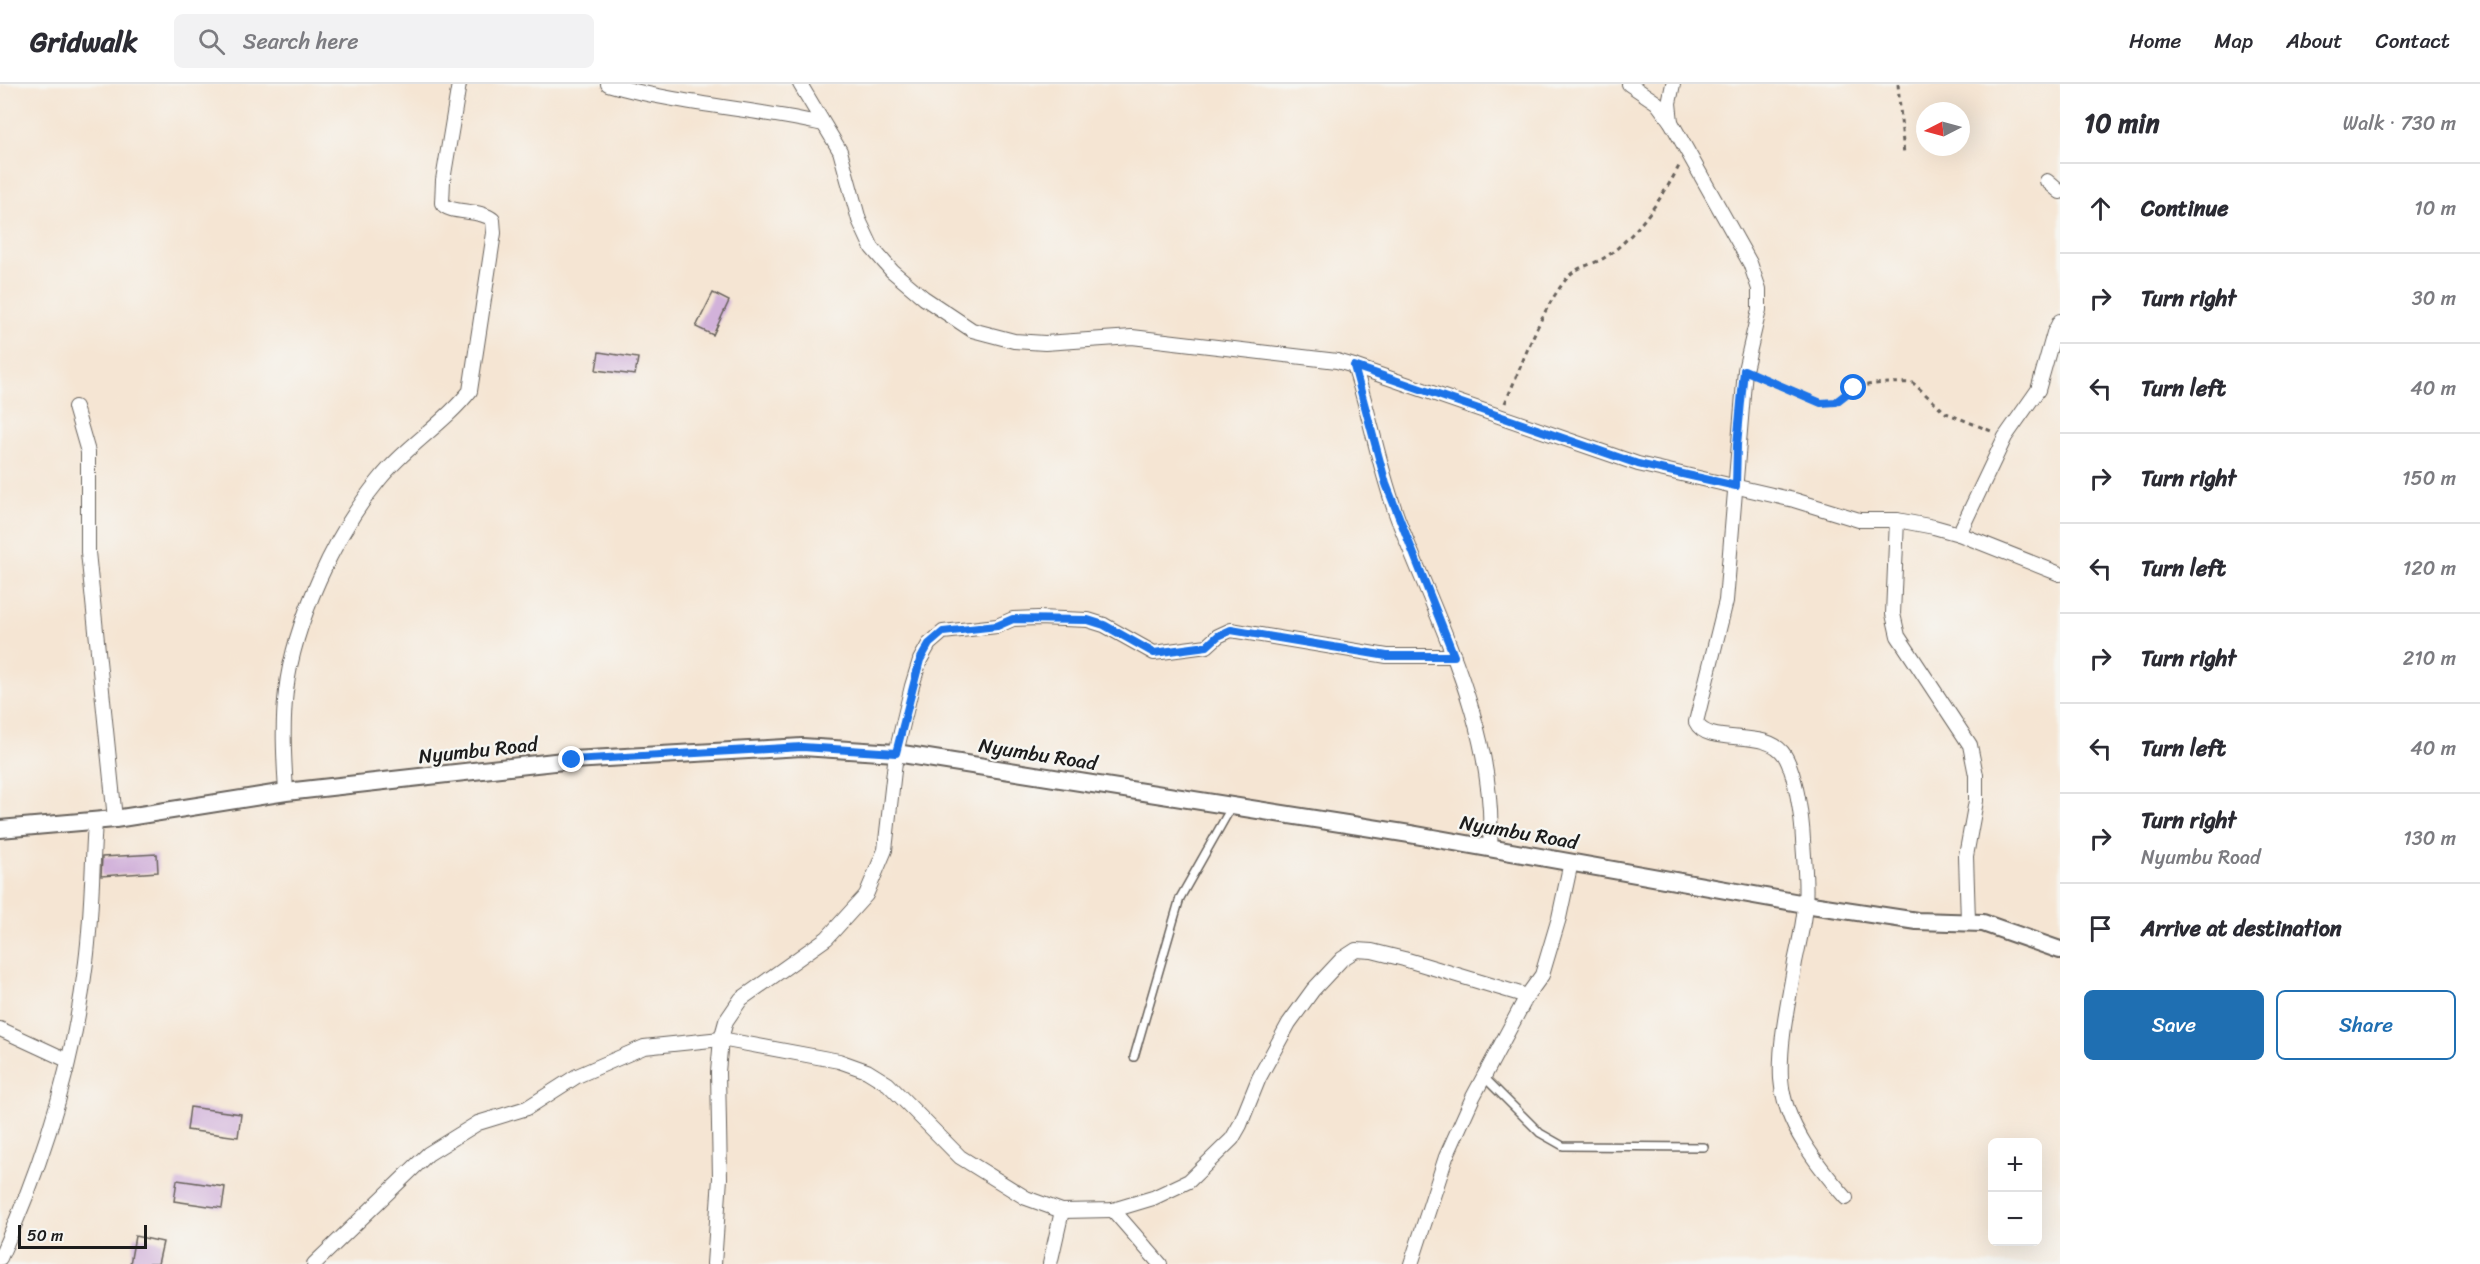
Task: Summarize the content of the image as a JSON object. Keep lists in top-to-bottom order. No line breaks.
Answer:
{"streets":{"street":["Nyumbu Road"]},"scale_bar":"50 m","north":"left","page":{"header":"Gridwalk","search":"Search here","nav":["Home","Map","About","Contact"],"heading":["10 min","Walk · 730 m"],"list":[["Continue","10 m"],["Turn right","30 m"],["Turn left","40 m"],["Turn right","150 m"],["Turn left","120 m"],["Turn right","210 m"],["Turn left","40 m"],["Turn right","Nyumbu Road","130 m"],"Arrive at destination"],"buttons":["Save","Share"],"map_buttons":["+","−"],"scale":"50 m"}}
